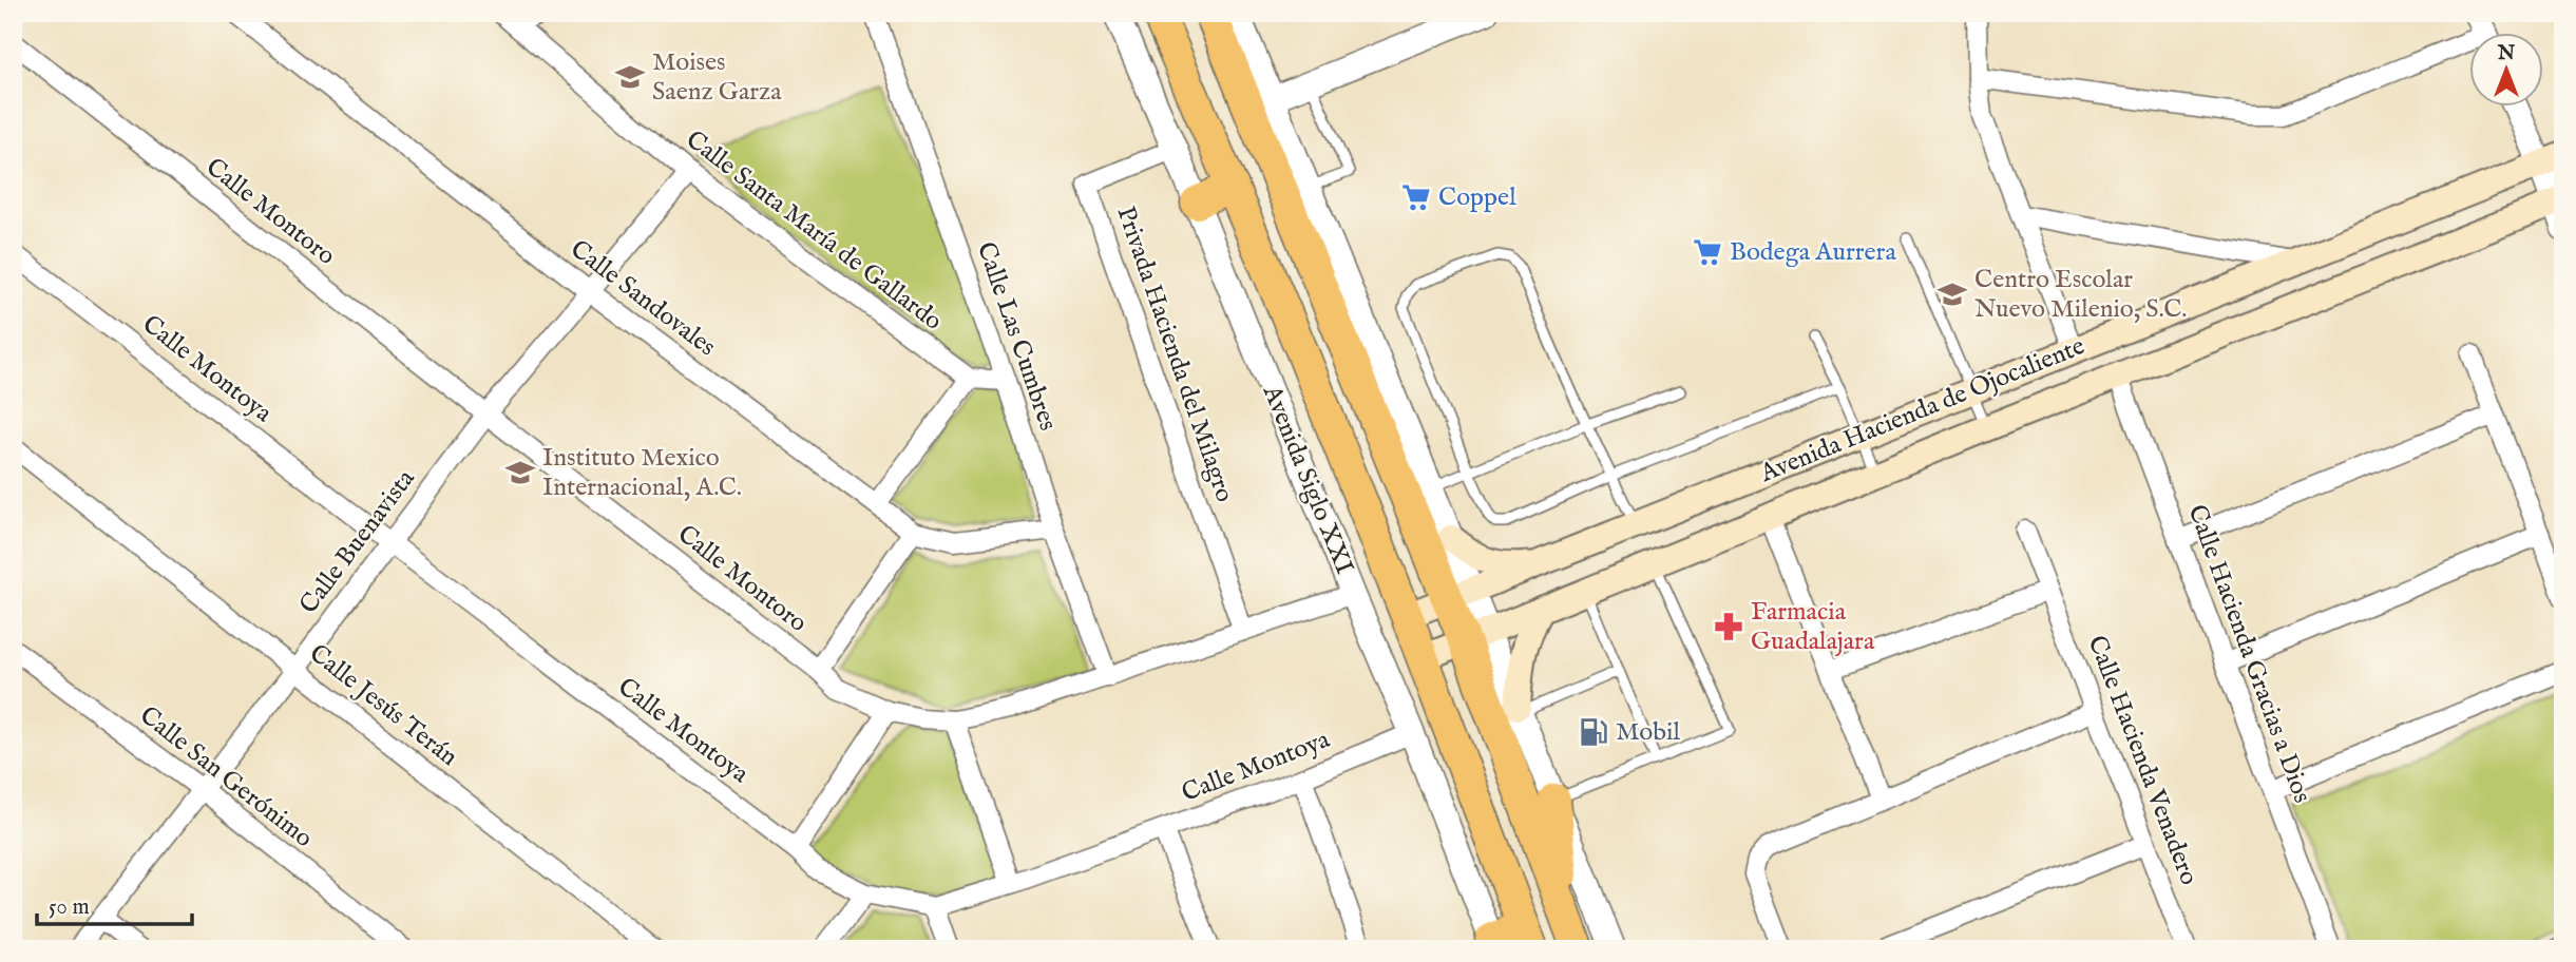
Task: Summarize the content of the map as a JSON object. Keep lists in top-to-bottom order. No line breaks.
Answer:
{"streets":{"highway":["Avenida Siglo XXI"],"main road":["Avenida Hacienda de Ojocaliente"],"street":["Calle Montoro","Calle Santa María de Gallardo","Calle Sandovales","Calle Las Cumbres","Privada Hacienda del Milagro","Calle Montoya","Calle Buenavista","Calle Hacienda Gracias a Dios","Calle Jesús Terán","Calle Hacienda Venadero","Calle San Gerónimo"]},"crossings":[["Calle Montoro","Calle Las Cumbres"],["Calle Montoro","Privada Hacienda del Milagro"],["Calle Montoro","Avenida Siglo XXI"],["Calle Montoro","Calle Buenavista"],["Calle Santa María de Gallardo","Calle Buenavista"],["Calle Sandovales","Calle Las Cumbres"],["Calle Sandovales","Calle Buenavista"],["Privada Hacienda del Milagro","Avenida Siglo XXI"],["Calle Montoya","Avenida Siglo XXI"],["Calle Montoya","Calle Buenavista"],["Avenida Hacienda de Ojocaliente","Avenida Siglo XXI"],["Avenida Hacienda de Ojocaliente","Calle Hacienda Gracias a Dios"],["Calle Buenavista","Calle Jesús Terán"],["Calle Buenavista","Calle San Gerónimo"]],"places":{"school or university":["Moises Saenz Garza","Centro Escolar Nuevo Milenio, S.C.","Instituto Mexico Internacional, A.C."],"supermarket":["Coppel","Bodega Aurrera"],"pharmacy":["Farmacia Guadalajara"],"fuel station":["Mobil"]},"scale_bar":"50 m","north":"top"}
